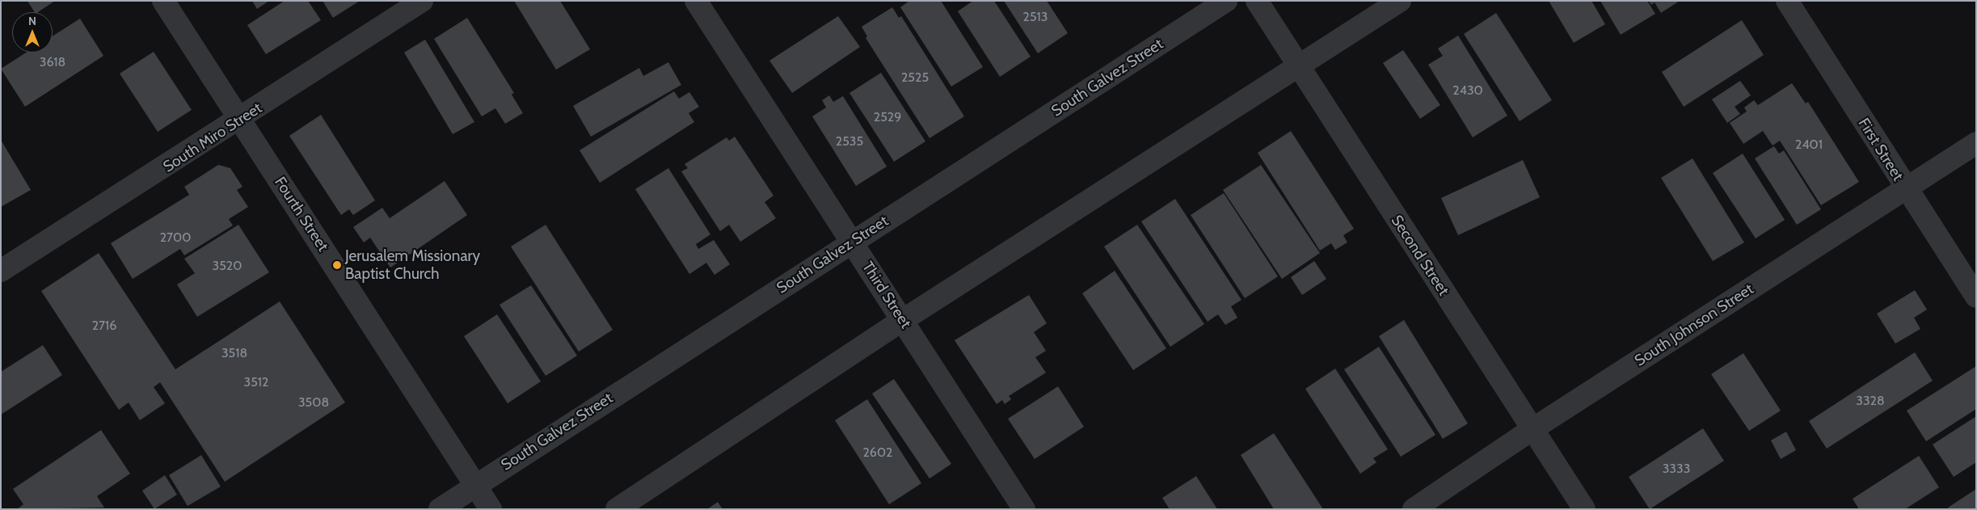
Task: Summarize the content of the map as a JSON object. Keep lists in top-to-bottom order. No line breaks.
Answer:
{"streets":{"street":["South Galvez Street","South Miro Street","First Street","Fourth Street","Second Street","Third Street","South Johnson Street"]},"crossings":[["South Galvez Street","Fourth Street"],["South Galvez Street","Third Street"],["South Miro Street","Fourth Street"],["First Street","South Johnson Street"],["Second Street","South Johnson Street"]],"places":["Jerusalem Missionary Baptist Church"],"house_numbers":["2513","3618","2525","2430","2529","2535","2401","2700","3520","2716","3518","3512","3328","3508","2602","3333"],"north":"top"}
